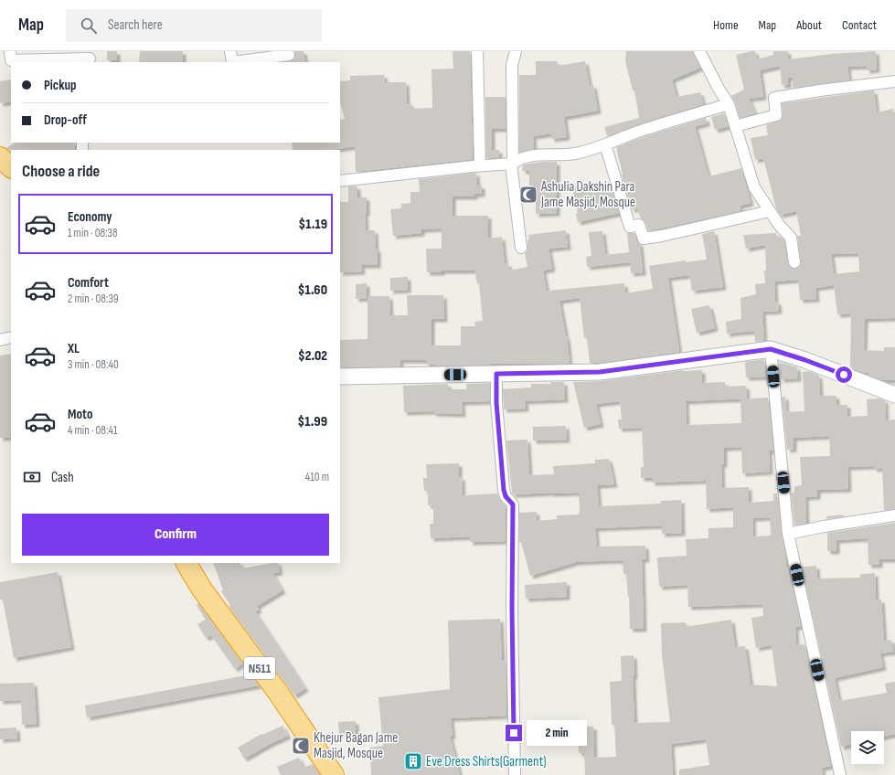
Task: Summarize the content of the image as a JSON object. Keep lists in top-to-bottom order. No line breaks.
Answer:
{"streets":{"highway":["N511"]},"places":{"mosque":["Ashulia Dakshin Para Jame Masjid, Mosque","Khejur Bagan Jame Masjid, Mosque"],"building":["Eve Dress Shirts(Garment)"]},"page":{"header":"Map","search":"Search here","nav":["Home","Map","About","Contact"],"banner":["Pickup","Drop-off"],"heading":"Choose a ride","list":[{"name":"Economy","note":"1 min · 08:38","value":"$1.19"},{"name":"Comfort","note":"2 min · 08:39","value":"$1.60"},{"name":"XL","note":"3 min · 08:40","value":"$2.02"},{"name":"Moto","note":"4 min · 08:41","value":"$1.99"}],"pay":["Cash","410 m"],"buttons":"Confirm","bubble":"2 min"}}
